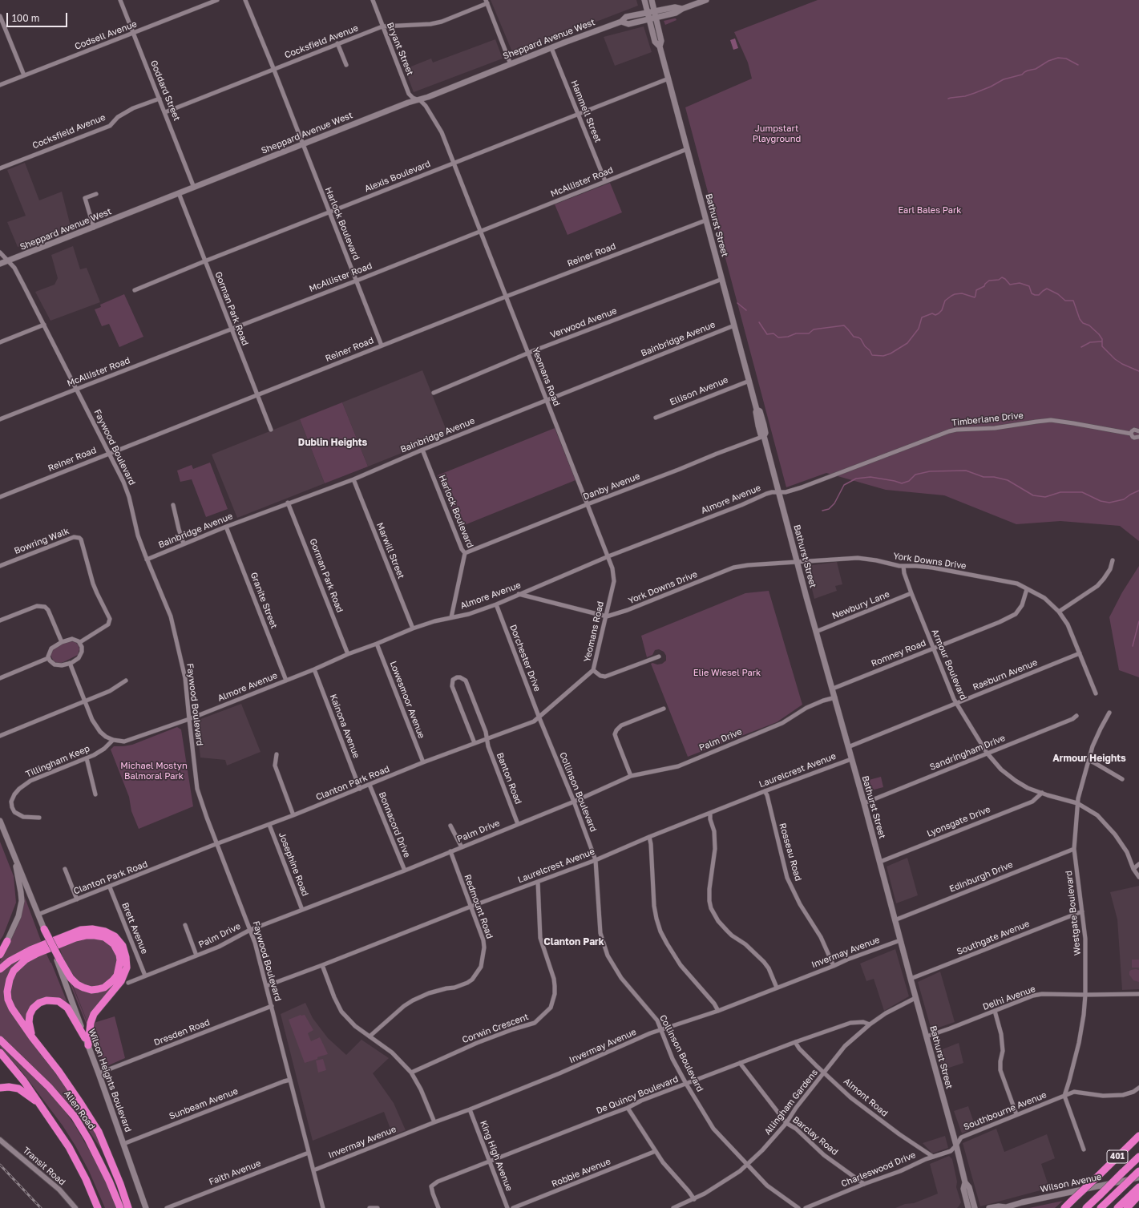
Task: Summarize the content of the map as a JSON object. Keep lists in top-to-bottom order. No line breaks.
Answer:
{"streets":{"highway":["Allen Road","401"],"main road":["Sheppard Avenue West","Bathurst Street","Wilson Heights Boulevard","Wilson Avenue"],"street":["Codsell Avenue","Cocksfield Avenue","Bryant Street","Goddard Street","Hammell Street","Alexis Boulevard","McAllister Road","Harlock Boulevard","Reiner Road","Gorman Park Road","Verwood Avenue","Bainbridge Avenue","Yeomans Road","Ellison Avenue","Timberlane Drive","Faywood Boulevard","Danby Avenue","Almore Avenue","Bowring Walk","Marwill Street","York Downs Drive","Granite Street","Newbury Lane","Romney Road","Dorchester Drive","Armour Boulevard","Raeburn Avenue","Lowesmoor Avenue","Kainona Avenue","Palm Drive","Sandringham Drive","Tillingham Keep","Laurelcrest Avenue","Banton Road","Clanton Park Road","Collinson Boulevard","Lyonsgate Drive","Bonnacord Drive","Rosseau Road","Josephine Road","Edinburgh Drive","Redmount Road","Westgate Boulevard","Brett Avenue","Southgate Avenue","Invermay Avenue","Delhi Avenue","Corwin Crescent","Dresden Road","De Quincy Boulevard","Almont Road","Allingham Gardens","Sunbeam Avenue","Southbourne Avenue","Barclay Road","King High Avenue","Transit Road","Charleswood Drive","Faith Avenue","Robbie Avenue"]},"crossings":[["Codsell Avenue","Goddard Street"],["Sheppard Avenue West","Bryant Street"],["Sheppard Avenue West","Goddard Street"],["Sheppard Avenue West","Hammell Street"],["Sheppard Avenue West","Harlock Boulevard"],["Sheppard Avenue West","Bathurst Street"],["Sheppard Avenue West","Gorman Park Road"],["Sheppard Avenue West","Yeomans Road"],["Sheppard Avenue West","Faywood Boulevard"],["Cocksfield Avenue","Bryant Street"],["Cocksfield Avenue","Goddard Street"],["Cocksfield Avenue","Harlock Boulevard"],["Bryant Street","Yeomans Road"],["Hammell Street","Alexis Boulevard"],["Hammell Street","McAllister Road"],["Alexis Boulevard","Harlock Boulevard"],["Alexis Boulevard","Bathurst Street"],["Alexis Boulevard","Gorman Park Road"],["Alexis Boulevard","Yeomans Road"],["McAllister Road","Harlock Boulevard"],["McAllister Road","Bathurst Street"],["McAllister Road","Gorman Park Road"],["McAllister Road","Yeomans Road"],["McAllister Road","Faywood Boulevard"],["Harlock Boulevard","Reiner Road"],["Harlock Boulevard","Bainbridge Avenue"],["Harlock Boulevard","Danby Avenue"],["Harlock Boulevard","Almore Avenue"],["Bathurst Street","Reiner Road"],["Bathurst Street","Verwood Avenue"],["Bathurst Street","Bainbridge Avenue"],["Bathurst Street","Ellison Avenue"],["Bathurst Street","Timberlane Drive"],["Bathurst Street","Danby Avenue"],["Bathurst Street","Almore Avenue"],["Bathurst Street","York Downs Drive"],["Bathurst Street","Newbury Lane"],["Bathurst Street","Romney Road"],["Bathurst Street","Raeburn Avenue"],["Bathurst Street","Palm Drive"],["Bathurst Street","Sandringham Drive"],["Bathurst Street","Laurelcrest Avenue"],["Bathurst Street","Lyonsgate Drive"],["Bathurst Street","Edinburgh Drive"],["Bathurst Street","Southgate Avenue"],["Bathurst Street","Invermay Avenue"],["Bathurst Street","Delhi Avenue"],["Bathurst Street","Allingham Gardens"],["Bathurst Street","Southbourne Avenue"],["Bathurst Street","Charleswood Drive"],["Reiner Road","Gorman Park Road"],["Reiner Road","Yeomans Road"],["Reiner Road","Faywood Boulevard"],["Gorman Park Road","Bainbridge Avenue"],["Gorman Park Road","Almore Avenue"],["Verwood Avenue","Yeomans Road"],["Bainbridge Avenue","Yeomans Road"],["Bainbridge Avenue","Faywood Boulevard"],["Bainbridge Avenue","Marwill Street"],["Bainbridge Avenue","Granite Street"],["Yeomans Road","Danby Avenue"],["Yeomans Road","Almore Avenue"],["Yeomans Road","York Downs Drive"],["Yeomans Road","Clanton Park Road"],["Timberlane Drive","Almore Avenue"],["Faywood Boulevard","Almore Avenue"],["Faywood Boulevard","Palm Drive"],["Faywood Boulevard","Laurelcrest Avenue"],["Faywood Boulevard","Clanton Park Road"],["Faywood Boulevard","Invermay Avenue"],["Faywood Boulevard","Dresden Road"],["Faywood Boulevard","Sunbeam Avenue"],["Faywood Boulevard","Faith Avenue"],["Almore Avenue","Marwill Street"],["Almore Avenue","York Downs Drive"],["Almore Avenue","Granite Street"],["Almore Avenue","Dorchester Drive"],["Almore Avenue","Lowesmoor Avenue"],["Almore Avenue","Kainona Avenue"],["Almore Avenue","Tillingham Keep"],["York Downs Drive","Romney Road"],["York Downs Drive","Armour Boulevard"],["York Downs Drive","Raeburn Avenue"],["Newbury Lane","Armour Boulevard"],["Romney Road","Armour Boulevard"],["Dorchester Drive","Clanton Park Road"],["Dorchester Drive","Collinson Boulevard"],["Armour Boulevard","Raeburn Avenue"],["Armour Boulevard","Sandringham Drive"],["Armour Boulevard","Lyonsgate Drive"],["Armour Boulevard","Westgate Boulevard"],["Lowesmoor Avenue","Clanton Park Road"],["Kainona Avenue","Clanton Park Road"],["Palm Drive","Banton Road"],["Palm Drive","Collinson Boulevard"],["Palm Drive","Bonnacord Drive"],["Palm Drive","Josephine Road"],["Palm Drive","Redmount Road"],["Palm Drive","Brett Avenue"],["Laurelcrest Avenue","Collinson Boulevard"],["Laurelcrest Avenue","Rosseau Road"],["Laurelcrest Avenue","Redmount Road"],["Laurelcrest Avenue","Corwin Crescent"],["Banton Road","Clanton Park Road"],["Clanton Park Road","Collinson Boulevard"],["Clanton Park Road","Bonnacord Drive"],["Clanton Park Road","Josephine Road"],["Clanton Park Road","Brett Avenue"],["Collinson Boulevard","Invermay Avenue"],["Collinson Boulevard","De Quincy Boulevard"],["Collinson Boulevard","Allingham Gardens"],["Rosseau Road","Invermay Avenue"],["Edinburgh Drive","Westgate Boulevard"],["Westgate Boulevard","Southgate Avenue"],["Westgate Boulevard","Delhi Avenue"],["Westgate Boulevard","Southbourne Avenue"],["Invermay Avenue","King High Avenue"],["Dresden Road","Wilson Heights Boulevard"],["Wilson Heights Boulevard","Sunbeam Avenue"],["De Quincy Boulevard","Almont Road"],["De Quincy Boulevard","Allingham Gardens"],["De Quincy Boulevard","Barclay Road"],["De Quincy Boulevard","King High Avenue"],["Almont Road","Allingham Gardens"],["Almont Road","Charleswood Drive"],["Allingham Gardens","Barclay Road"],["Southbourne Avenue","Charleswood Drive"],["Barclay Road","Charleswood Drive"]],"districts":["Dublin Heights","Armour Heights","Clanton Park"],"parks":["Jumpstart Playground","Earl Bales Park","Elie Wiesel Park","Michael Mostyn Balmoral Park"],"scale_bar":"100 m"}
